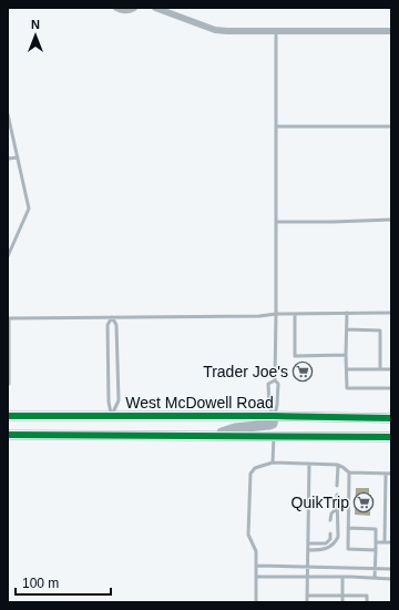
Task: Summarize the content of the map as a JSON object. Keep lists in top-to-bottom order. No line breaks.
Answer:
{"streets":{"main road":["West McDowell Road"]},"places":{"supermarket":["Trader Joe's","QuikTrip"]},"scale_bar":"100 m","north":"top"}
